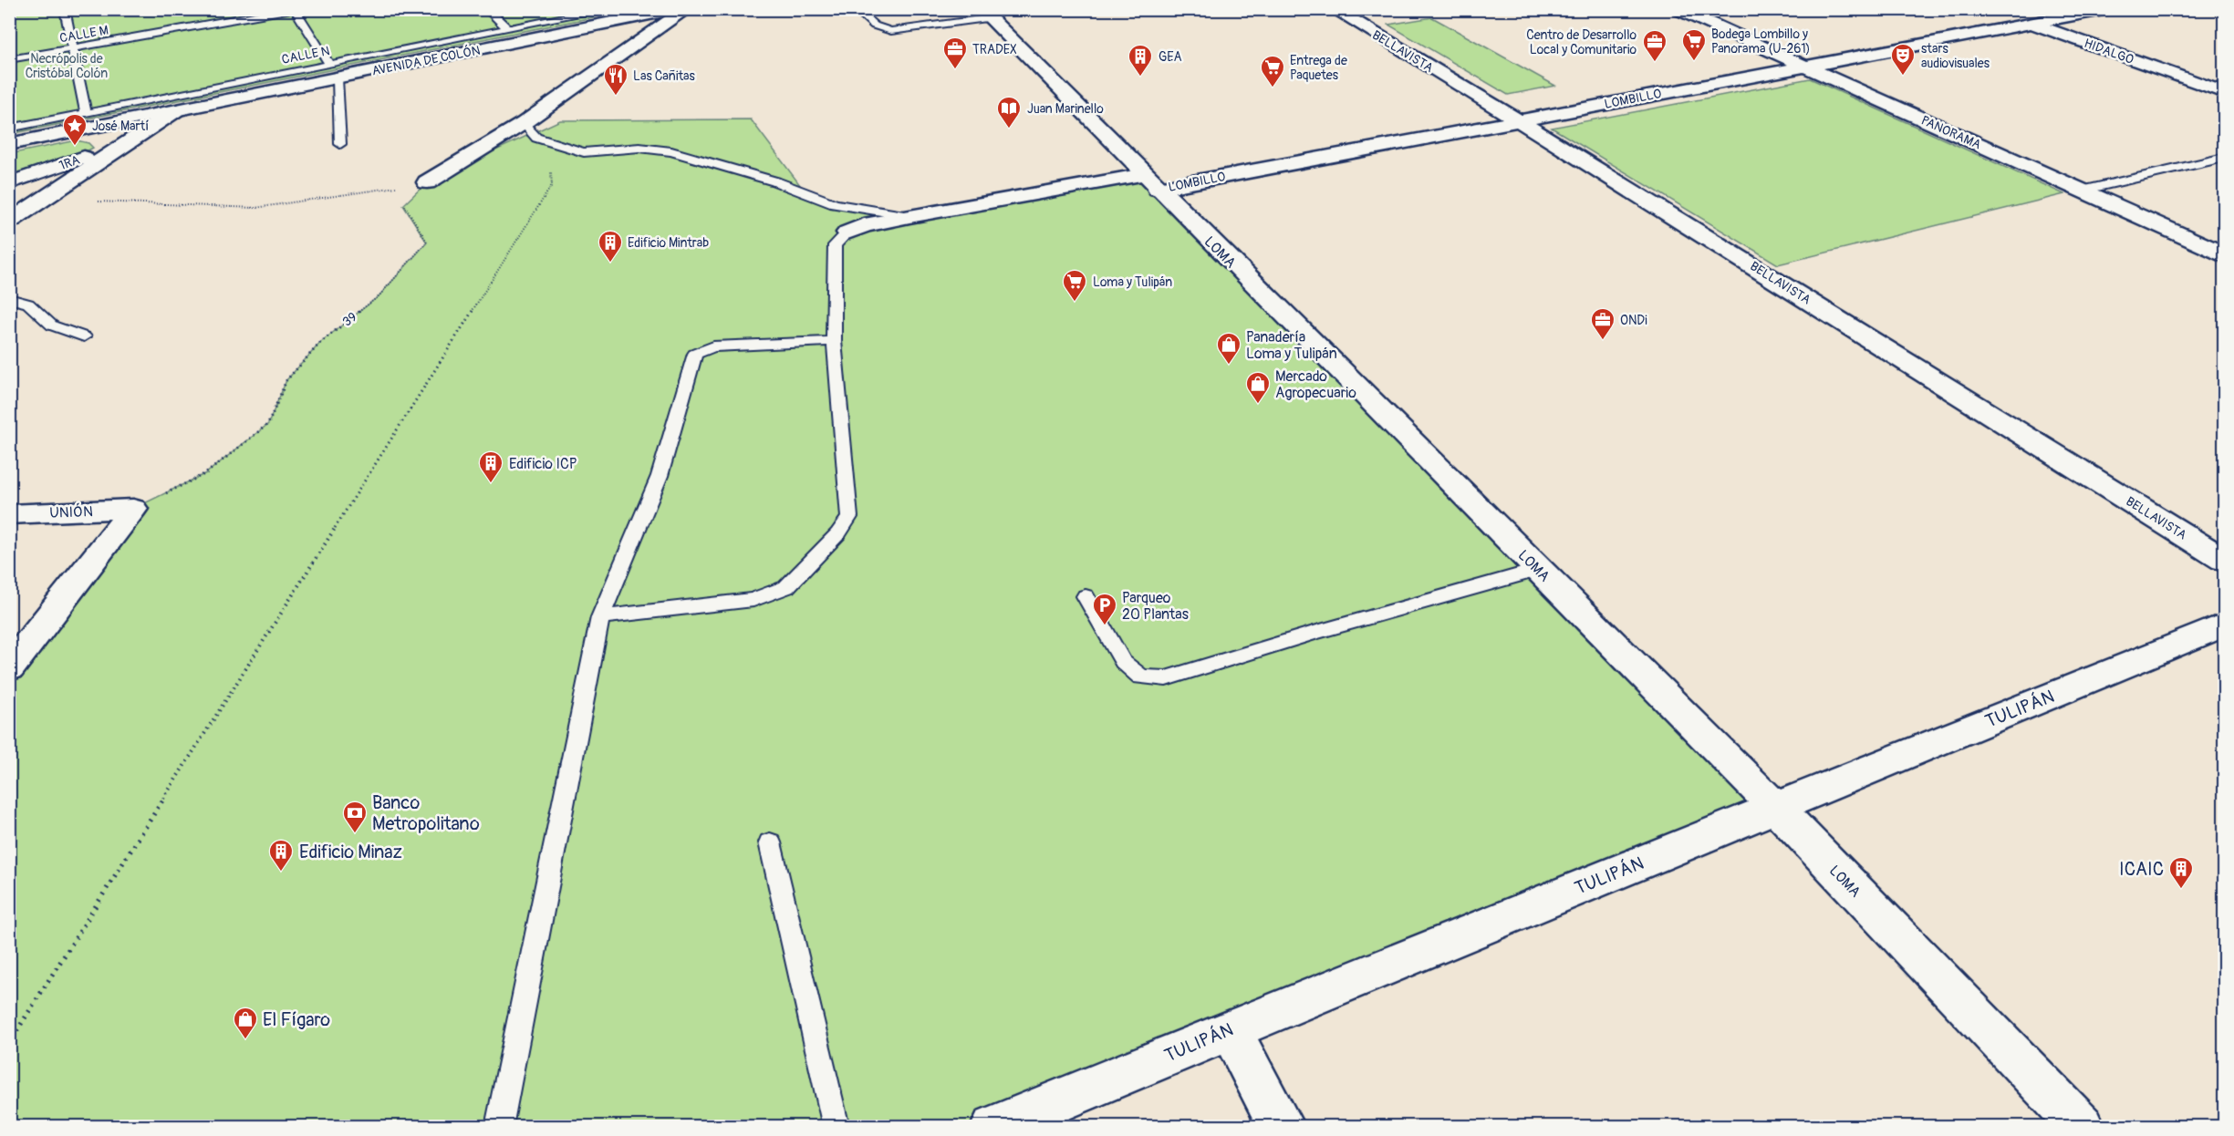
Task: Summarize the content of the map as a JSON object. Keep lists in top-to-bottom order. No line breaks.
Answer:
{"streets":{"street":["BELLAVISTA","HIDALGO","AVENIDA DE COLÓN","LOMBILLO","PANORAMA","1RA","LOMA","UNIÓN","TULIPÁN"],"lane":["CALLE M","CALLE N"],"path":["39"]},"crossings":[["BELLAVISTA","LOMBILLO"],["HIDALGO","LOMBILLO"],["CALLE N","AVENIDA DE COLÓN"],["LOMBILLO","PANORAMA"],["LOMBILLO","LOMA"],["LOMA","TULIPÁN"],["39","UNIÓN"]],"parks":["Necrópolis de Cristóbal Colón"],"places":{"supermarket":["Bodega Lombillo y Panorama (U-261)","Entrega de Paquetes","Loma y Tulipán"],"office":["Centro de Desarrollo Local y Comunitario","TRADEX","ONDi"],"theatre":["stars audiovisuales"],"building":["GEA","Edificio Mintrab","Edificio ICP","Edificio Minaz","ICAIC"],"restaurant":["Las Cañitas"],"library":["Juan Marinello"],"place":["José Martí"],"shop":["Panadería Loma y Tulipán","Mercado Agropecuario","El Fígaro"],"parking":["Parqueo 20 Plantas"],"bank":["Banco Metropolitano"]}}
